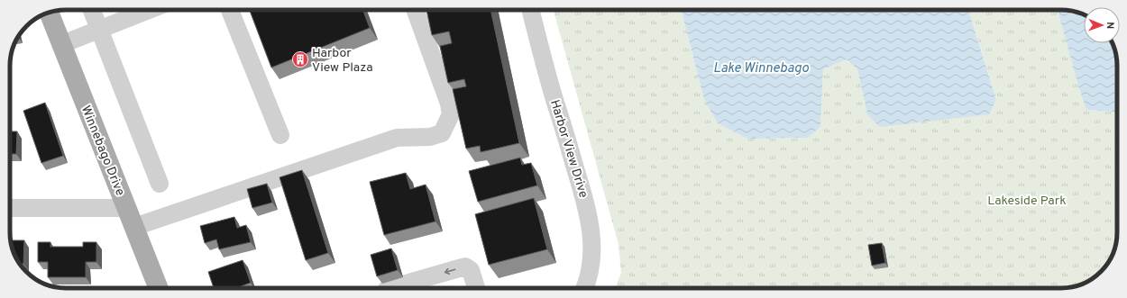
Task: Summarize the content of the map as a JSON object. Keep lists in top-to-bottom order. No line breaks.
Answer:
{"streets":{"main road":["Winnebago Drive"],"street":["Harbor View Drive"]},"water":["Lake Winnebago"],"parks":["Lakeside Park"],"places":{"building":["Harbor View Plaza"]},"north":"right"}
